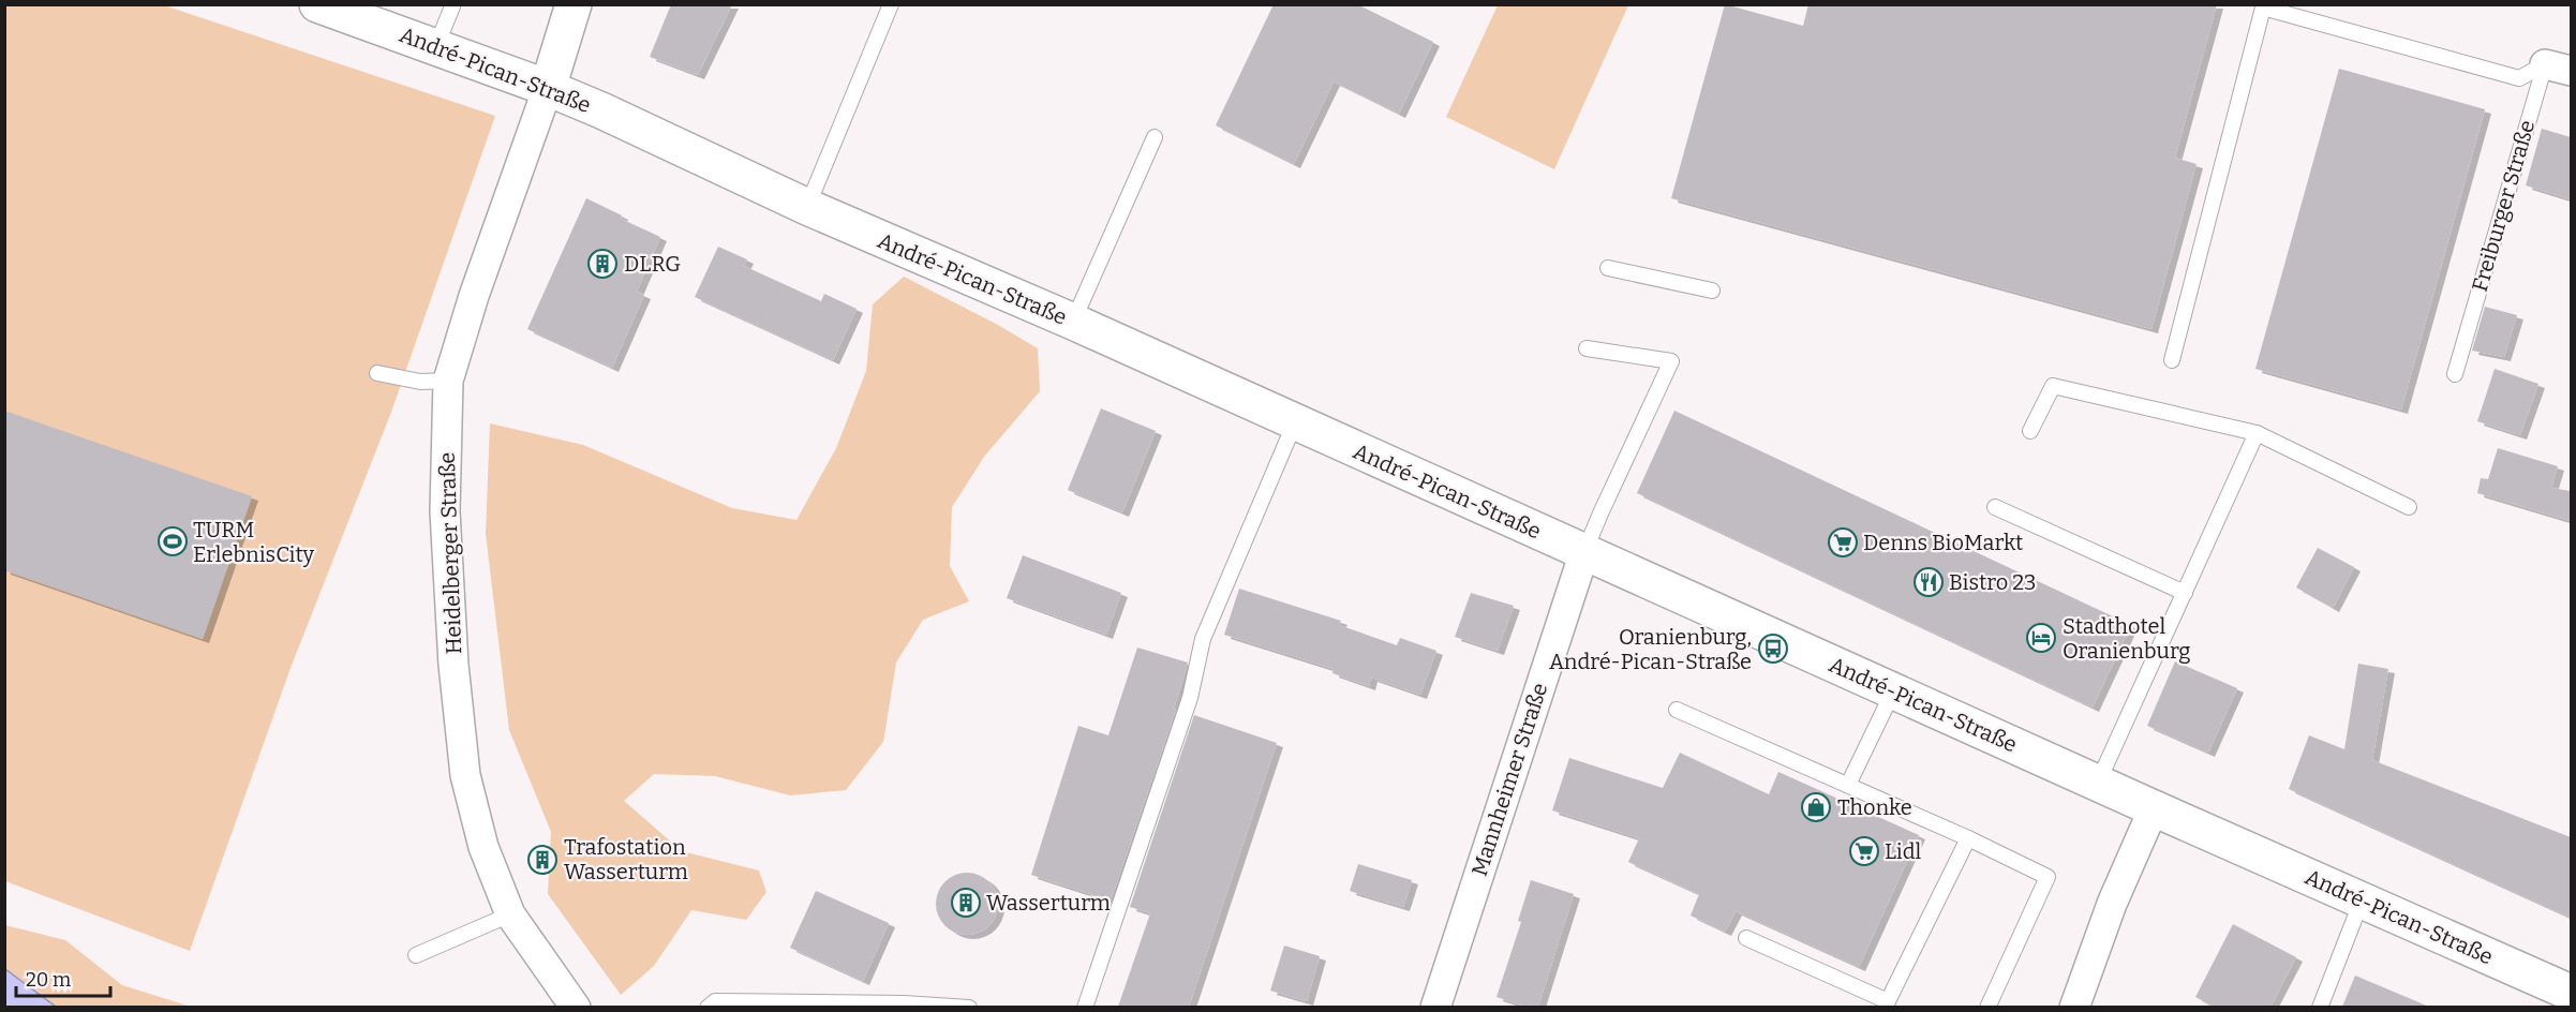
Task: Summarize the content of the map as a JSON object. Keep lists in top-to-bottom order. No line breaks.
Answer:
{"streets":{"street":["André-Pican-Straße","Heidelberger Straße","Mannheimer Straße"],"lane":["Freiburger Straße"]},"crossings":[["André-Pican-Straße","Heidelberger Straße"],["André-Pican-Straße","Mannheimer Straße"]],"places":{"building":["DLRG","Trafostation Wasserturm","Wasserturm"],"sports":["TURM ErlebnisCity"],"supermarket":["Denns BioMarkt","Lidl"],"restaurant":["Bistro 23"],"hotel":["Stadthotel Oranienburg"],"bus stop":["Oranienburg, André-Pican-Straße"],"shop":["Thonke"]},"scale_bar":"20 m"}
